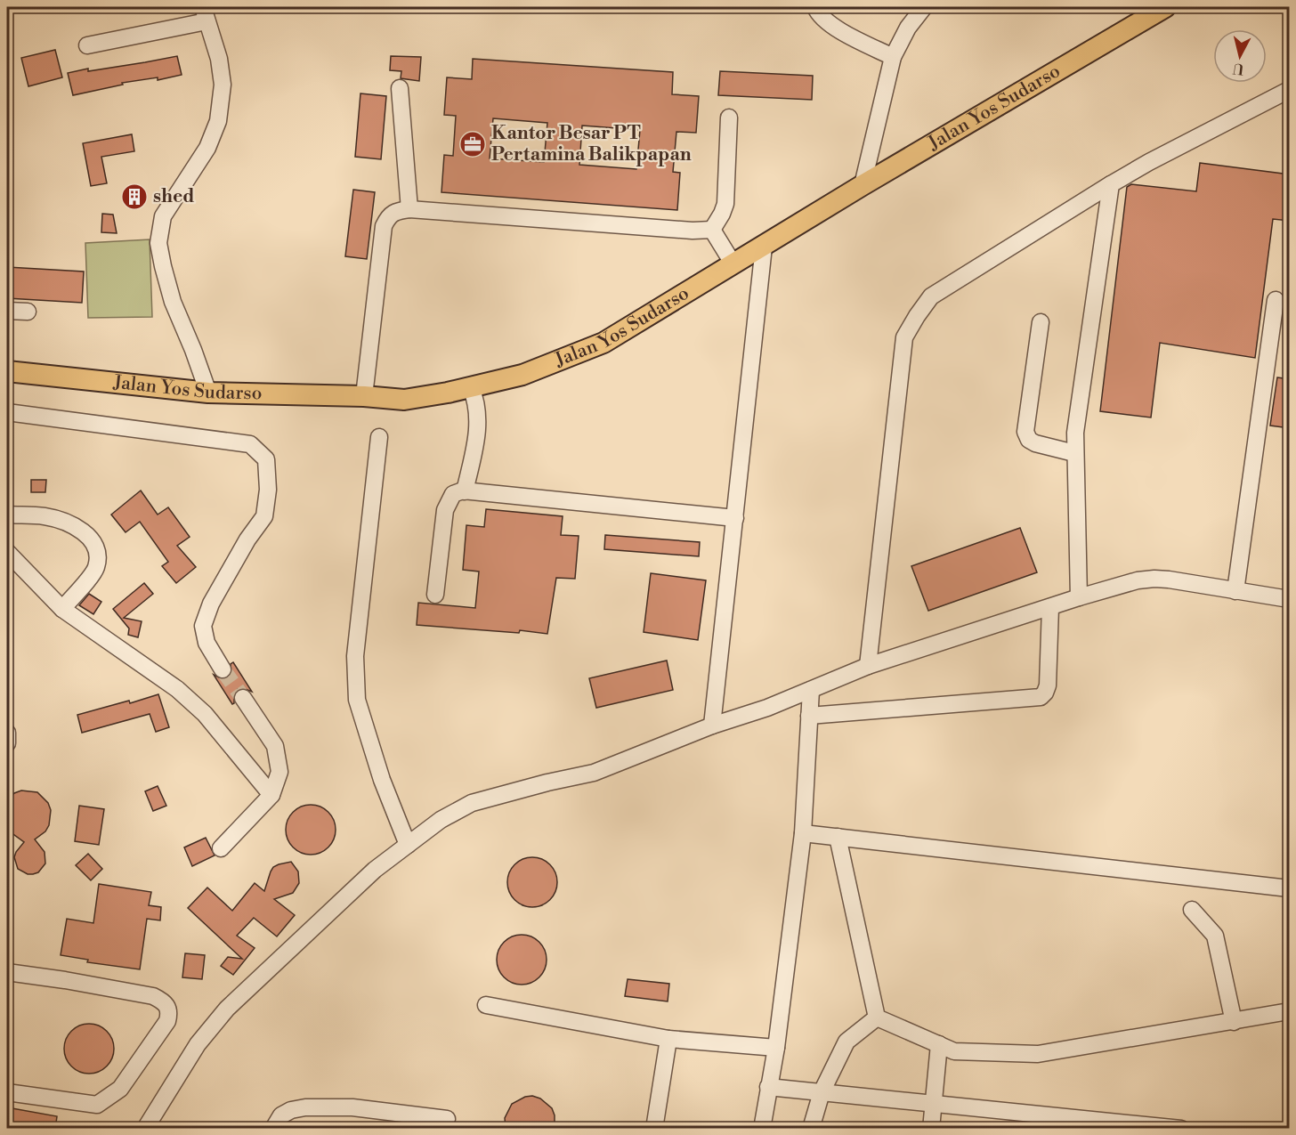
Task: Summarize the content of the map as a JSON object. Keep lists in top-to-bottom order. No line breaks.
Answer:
{"streets":{"main road":["Jalan Yos Sudarso"]},"places":{"office":["Kantor Besar PT Pertamina Balikpapan"],"building":["shed"]},"north":"bottom"}
